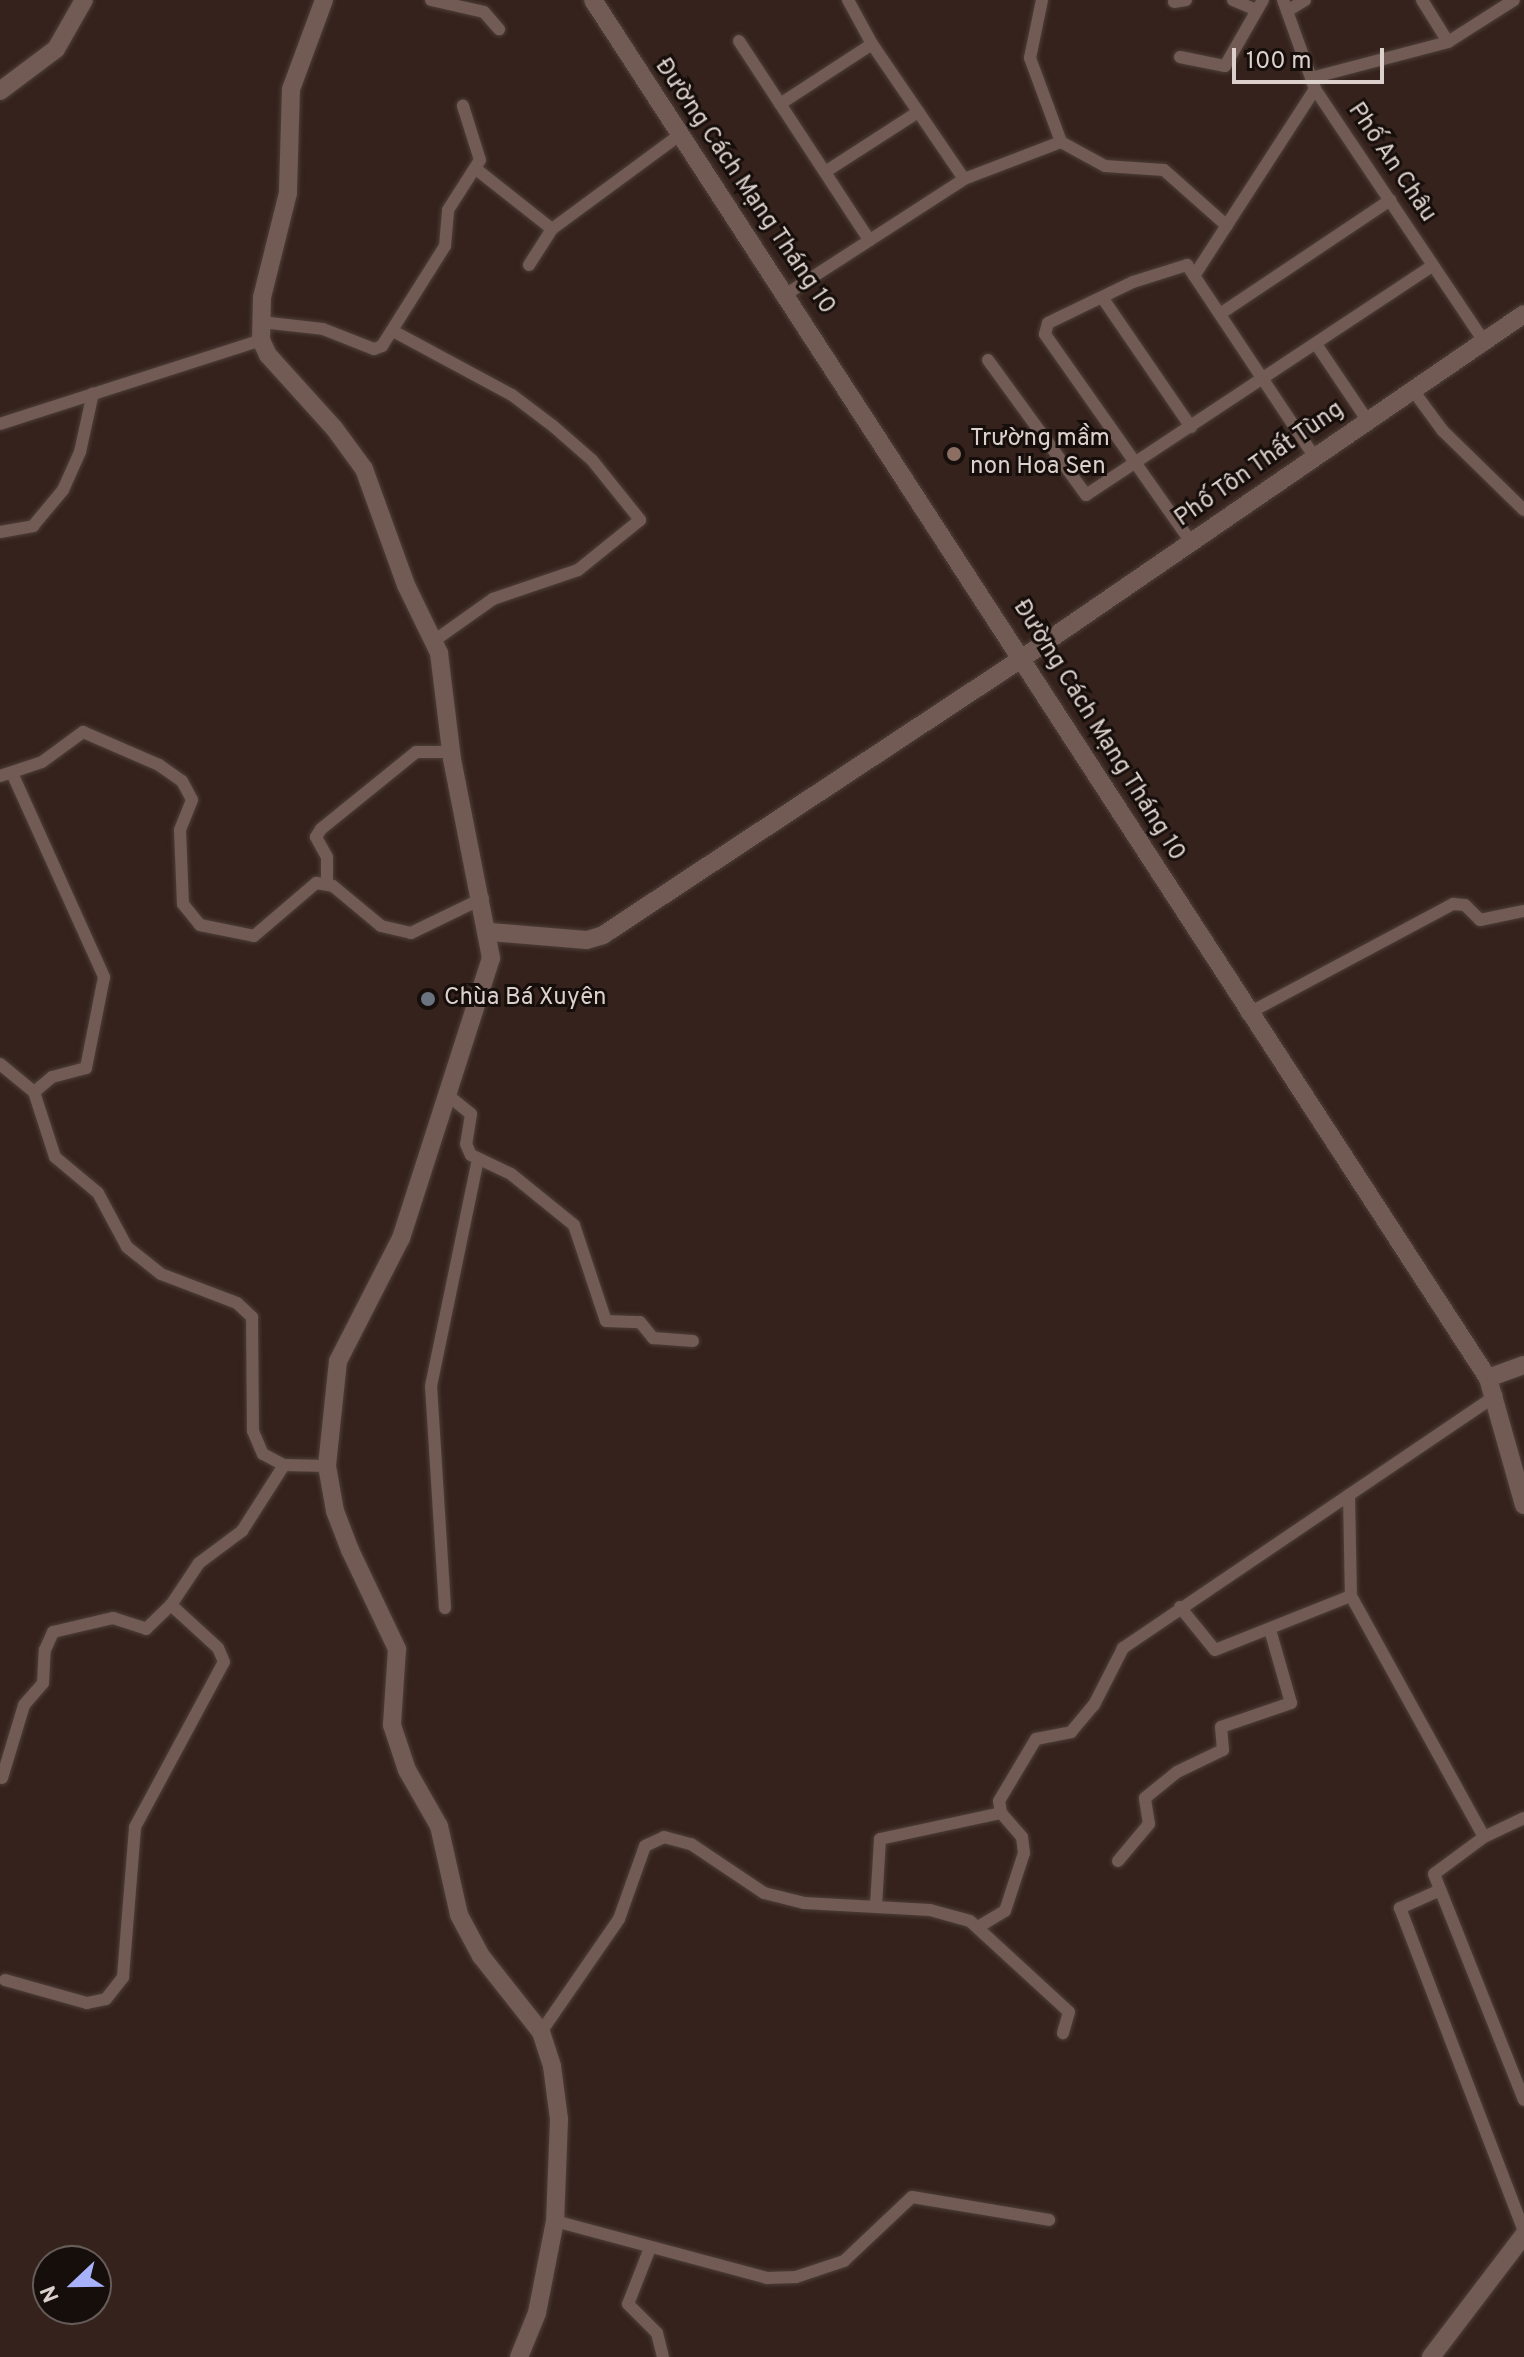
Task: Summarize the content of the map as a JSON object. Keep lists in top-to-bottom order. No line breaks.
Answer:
{"streets":{"street":["Phố An Châu","Đường Cách Mạng Tháng 10","Phố Tôn Thất Tùng"]},"crossings":[["Phố An Châu","Phố Tôn Thất Tùng"],["Đường Cách Mạng Tháng 10","Phố Tôn Thất Tùng"]],"places":["Trường mầm non Hoa Sen","Chùa Bá Xuyên"],"scale_bar":"100 m","north":"left"}
